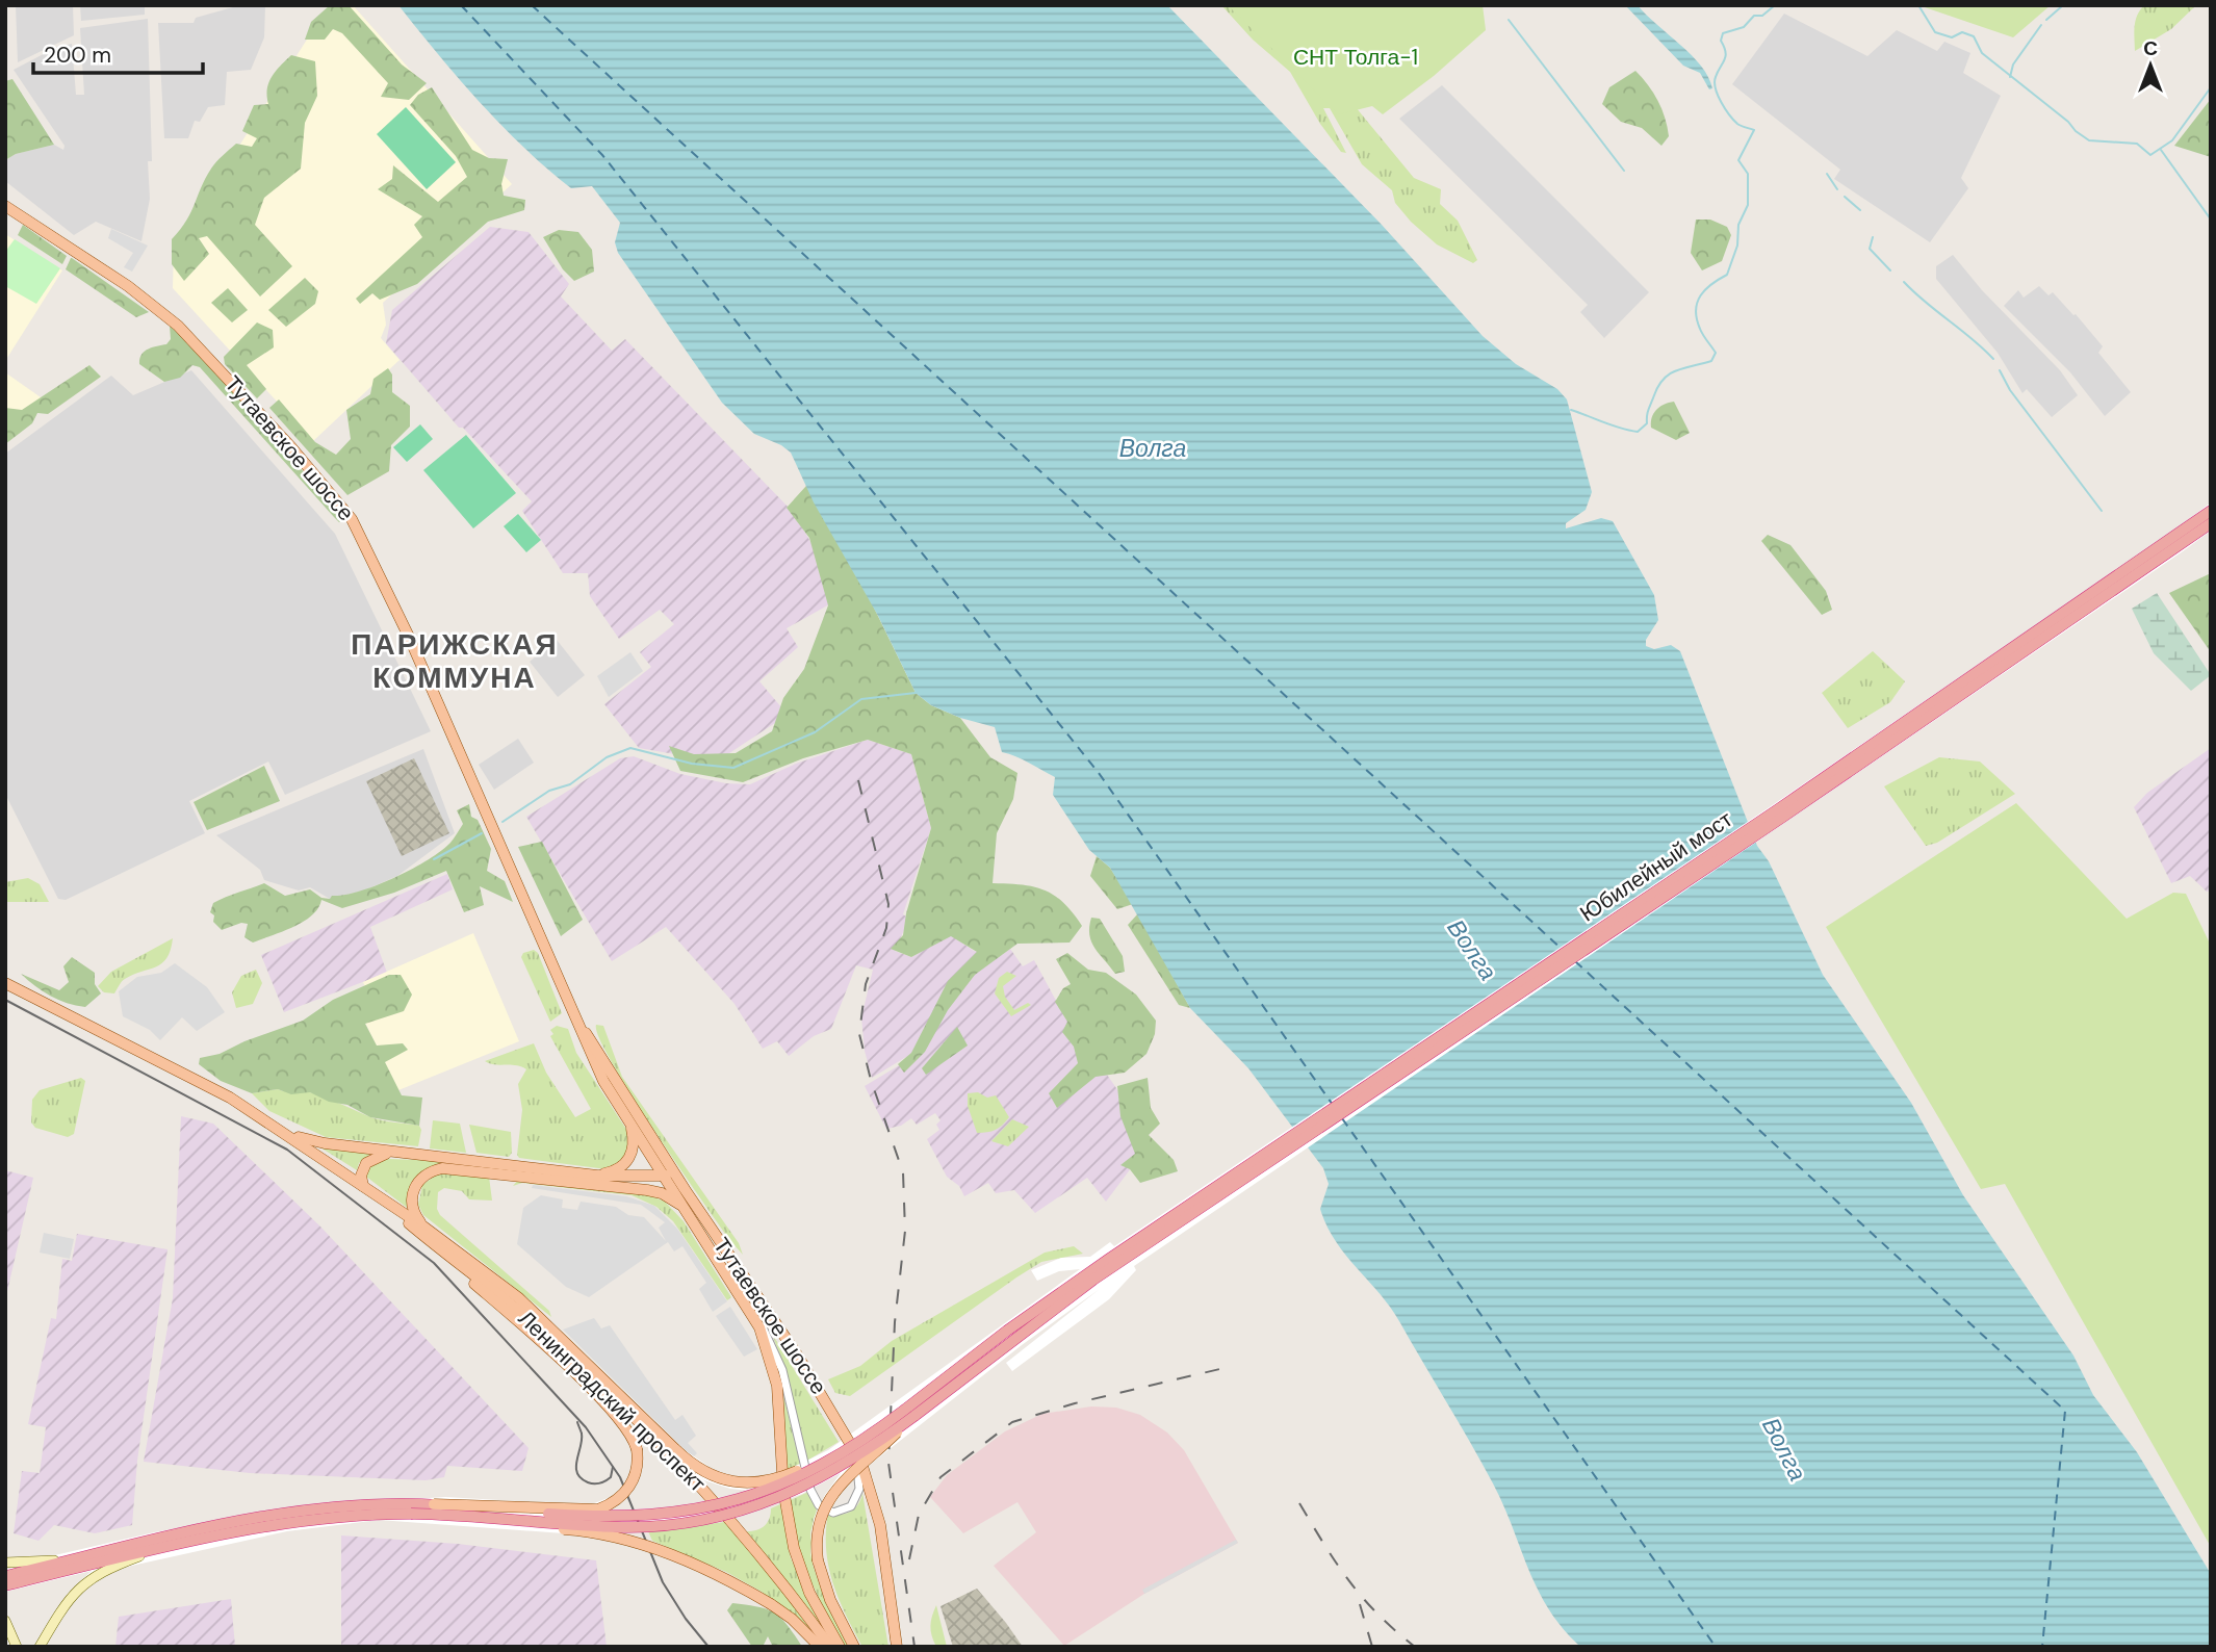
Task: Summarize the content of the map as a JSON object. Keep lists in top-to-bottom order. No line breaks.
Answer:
{"streets":{"highway":["Юбилейный мост"],"main road":["Тутаевское шоссе","Ленинградский проспект"]},"districts":["ПАРИЖСКАЯ КОММУНА"],"water":["Волга"],"parks":["СНТ Толга-1"],"scale_bar":"200 m","north":"top"}
